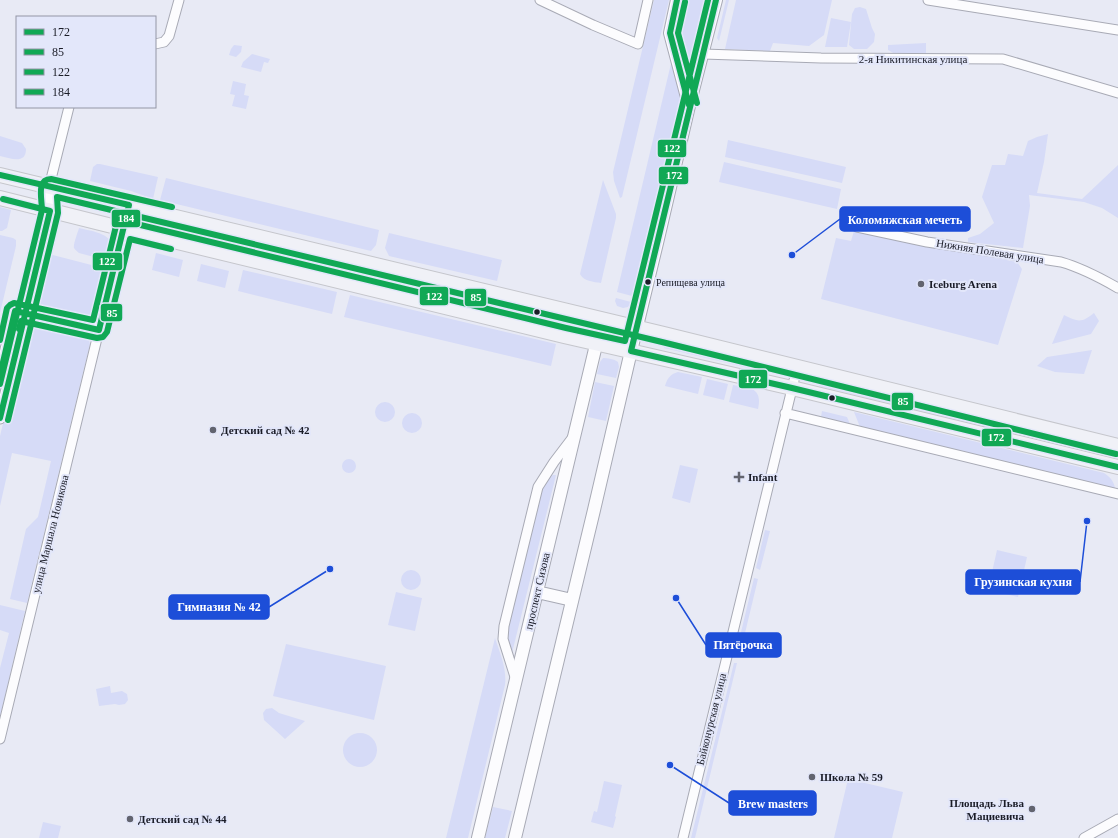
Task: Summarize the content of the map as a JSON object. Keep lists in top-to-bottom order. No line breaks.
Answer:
{"streets":{"main road":["проспект Сизова"],"street":["2-я Никитинская улица","Нижняя Полевая улица","улица Маршала Новикова","Байконурская улица"]},"places":{"other":["Коломяжская мечеть","Репищева улица","Iceburg Arena","Детский сад № 42","Грузинская кухня","Гимназия № 42","Пятёрочка","Brew masters","Школа № 59","Площадь Льва Мациевича","Детский сад № 44"],"health":["Infant"]},"lines":["transit line 172","transit line 122","transit line 184","transit line 85"],"legend":["172","85","122","184"]}
